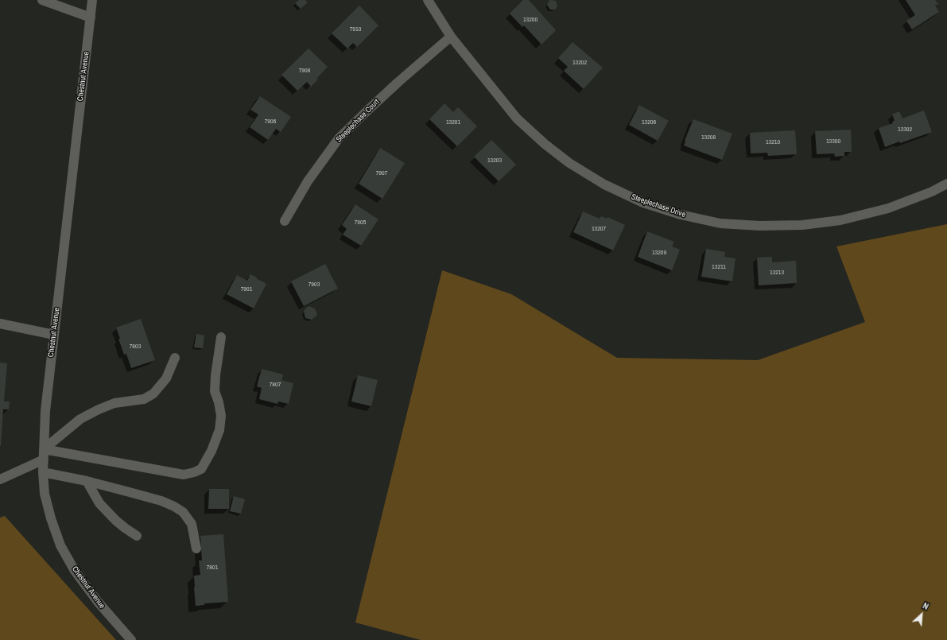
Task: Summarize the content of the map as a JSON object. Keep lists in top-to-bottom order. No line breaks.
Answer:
{"streets":{"street":["Chestnut Avenue","Steeplechase Court","Steeplechase Drive"]},"crossings":[["Steeplechase Court","Steeplechase Drive"]],"house_numbers":["13200","7910","13202","7908","7906","13201","13206","13302","13208","13300","13210","13203","7907","7905","13207","13209","13211","13213","7903","7901","7803","7807","7801"],"north":"top right"}
